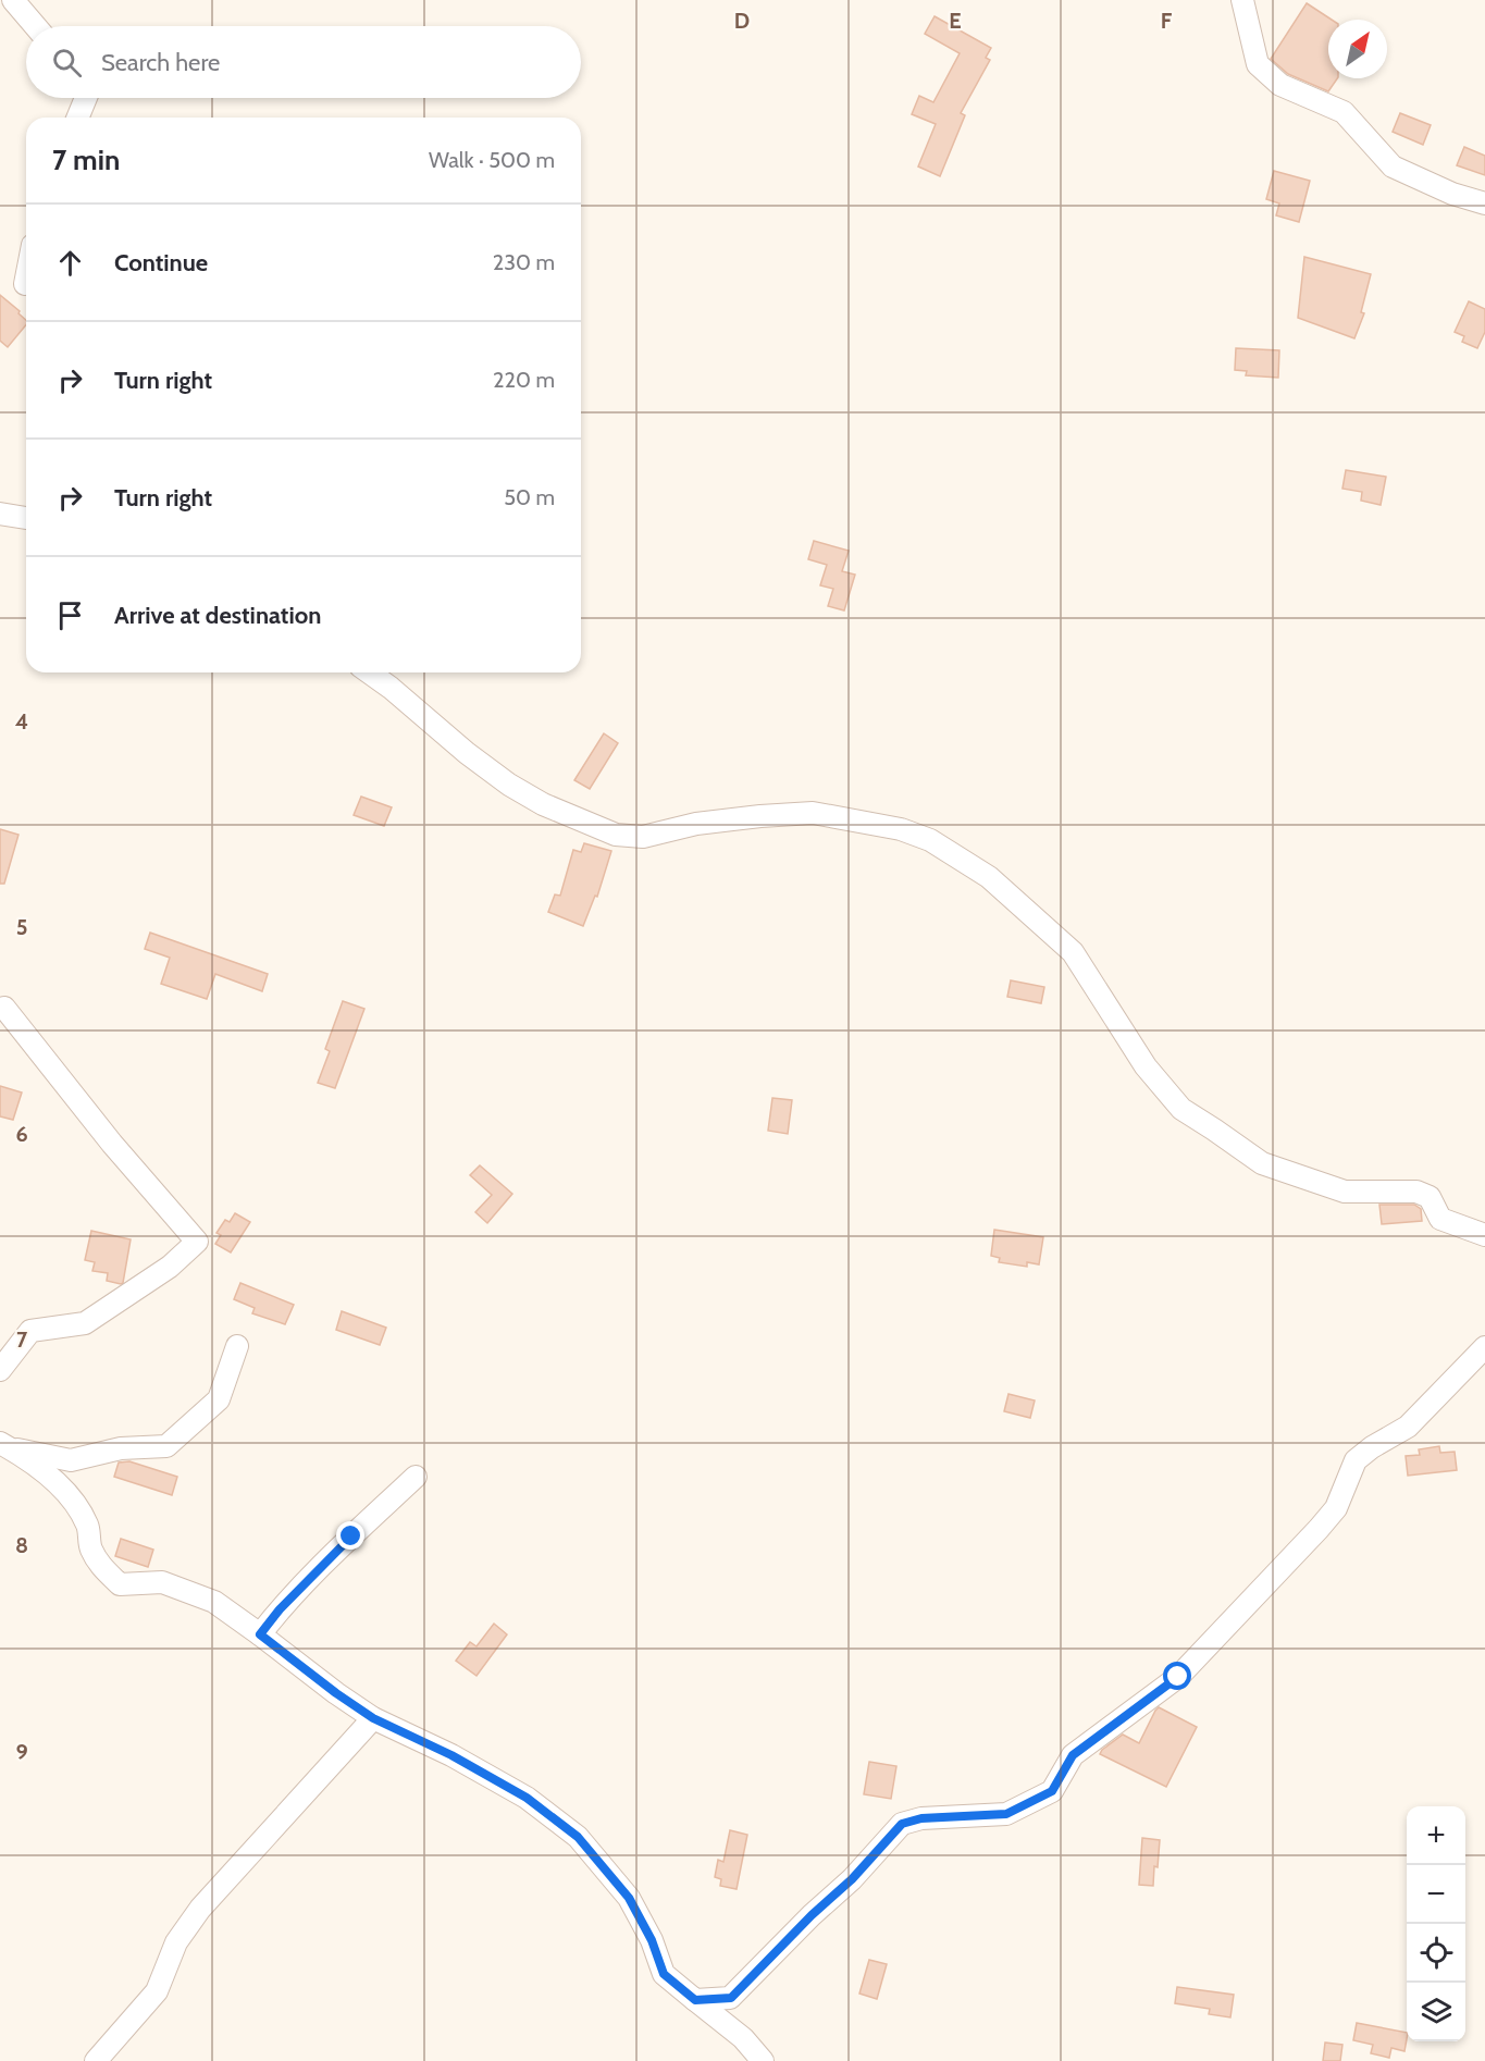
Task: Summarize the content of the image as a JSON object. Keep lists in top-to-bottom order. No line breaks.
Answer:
{"north":"top right","page":{"search":"Search here","heading":["7 min","Walk · 500 m"],"list":[["Continue","230 m"],["Turn right","220 m"],["Turn right","50 m"],"Arrive at destination"],"map_buttons":["+","−"]},"grid":{"columns":["D","E","F"],"rows":["4","5","6","7","8","9"]}}
